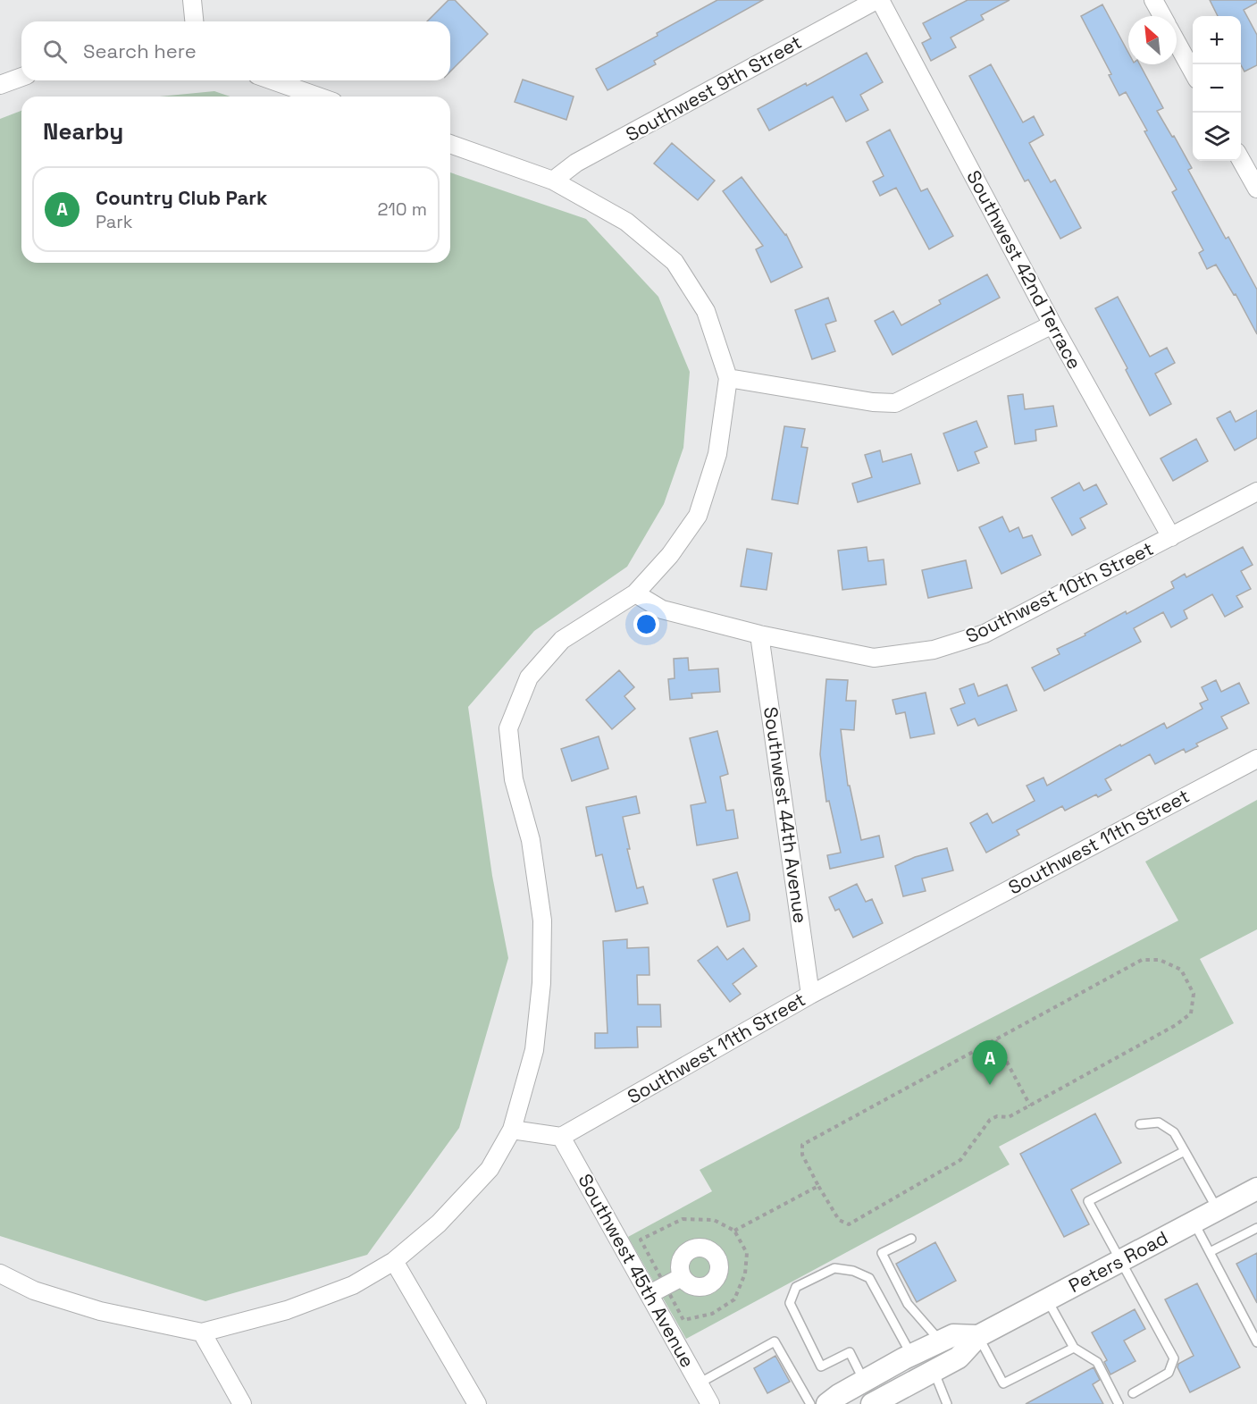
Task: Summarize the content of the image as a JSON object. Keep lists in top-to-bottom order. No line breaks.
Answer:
{"streets":{"street":["Southwest 9th Street","Southwest 42nd Terrace","Southwest 10th Street","Southwest 44th Avenue","Southwest 11th Street","Peters Road","Southwest 45th Avenue"]},"crossings":[["Southwest 9th Street","Southwest 42nd Terrace"],["Southwest 42nd Terrace","Southwest 10th Street"],["Southwest 10th Street","Southwest 44th Avenue"],["Southwest 44th Avenue","Southwest 11th Street"],["Southwest 11th Street","Southwest 45th Avenue"]],"north":"top left","page":{"map_buttons":["+","−"],"search":"Search here","heading":"Nearby","list":[{"mark":"A","name":"Country Club Park","note":"Park","value":"210 m"}],"pins":"A"}}
